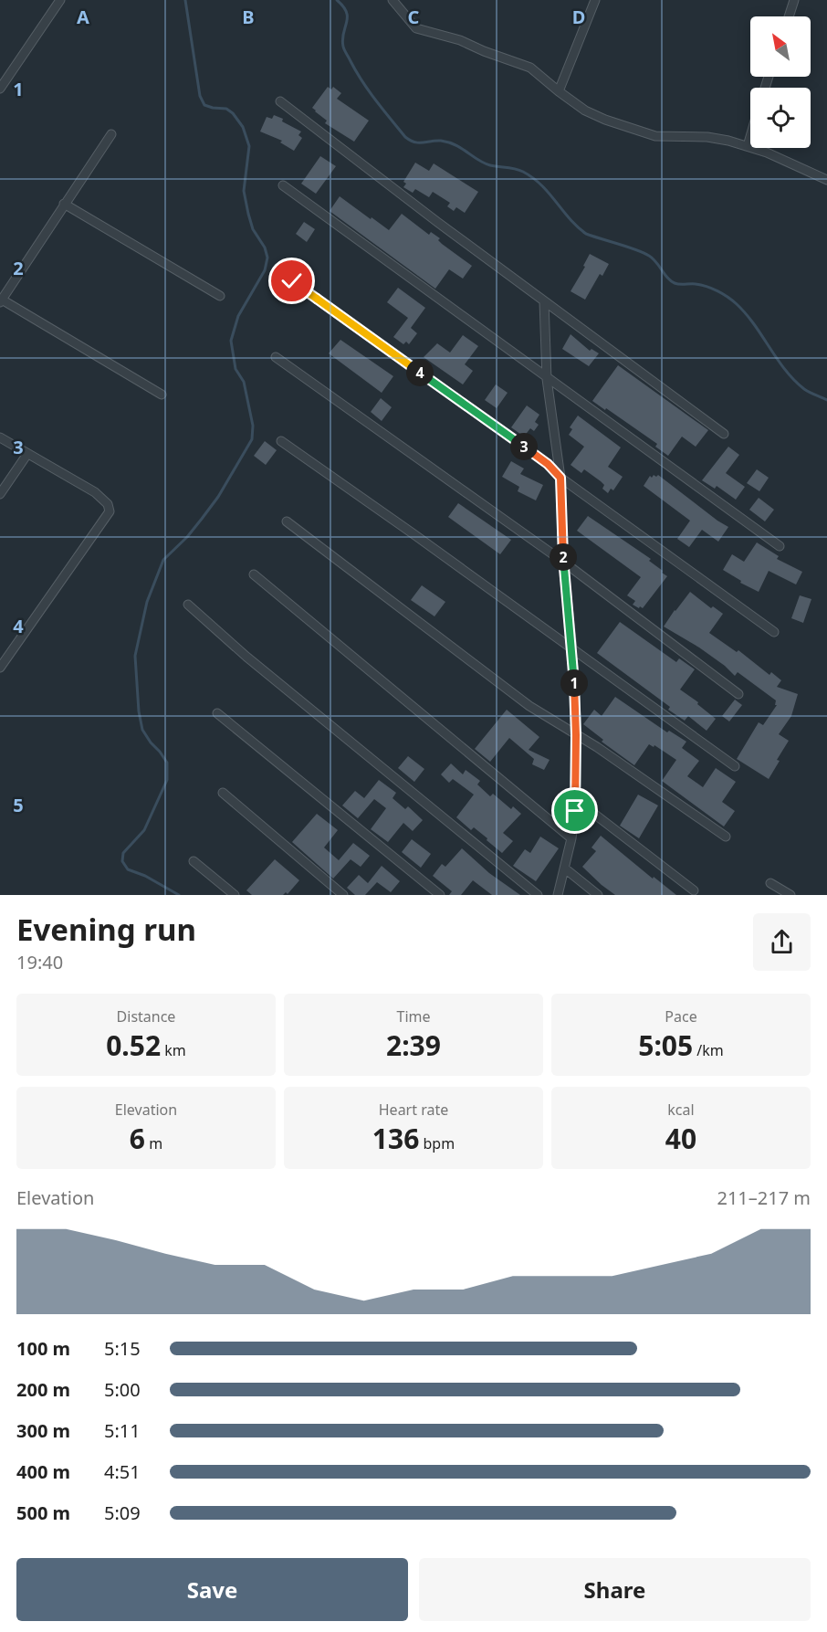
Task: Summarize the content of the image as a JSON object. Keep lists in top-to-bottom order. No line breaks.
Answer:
{"north":"top left","page":{"pins":["4","3","2","1"],"heading":["Evening run","19:40"],"stats":[["Distance","0.52 km"],["Time","2:39"],["Pace","5:05 /km"],["Elevation","6 m"],["Heart rate","136 bpm"],["kcal","40"]],"chart":["Elevation","211–217 m"],"list":[{"name":"100 m","note":"5:15"},{"name":"200 m","note":"5:00"},{"name":"300 m","note":"5:11"},{"name":"400 m","note":"4:51"},{"name":"500 m","note":"5:09"}],"buttons":["Save","Share"]},"grid":{"columns":["A","B","C","D"],"rows":["1","2","3","4","5"]}}
